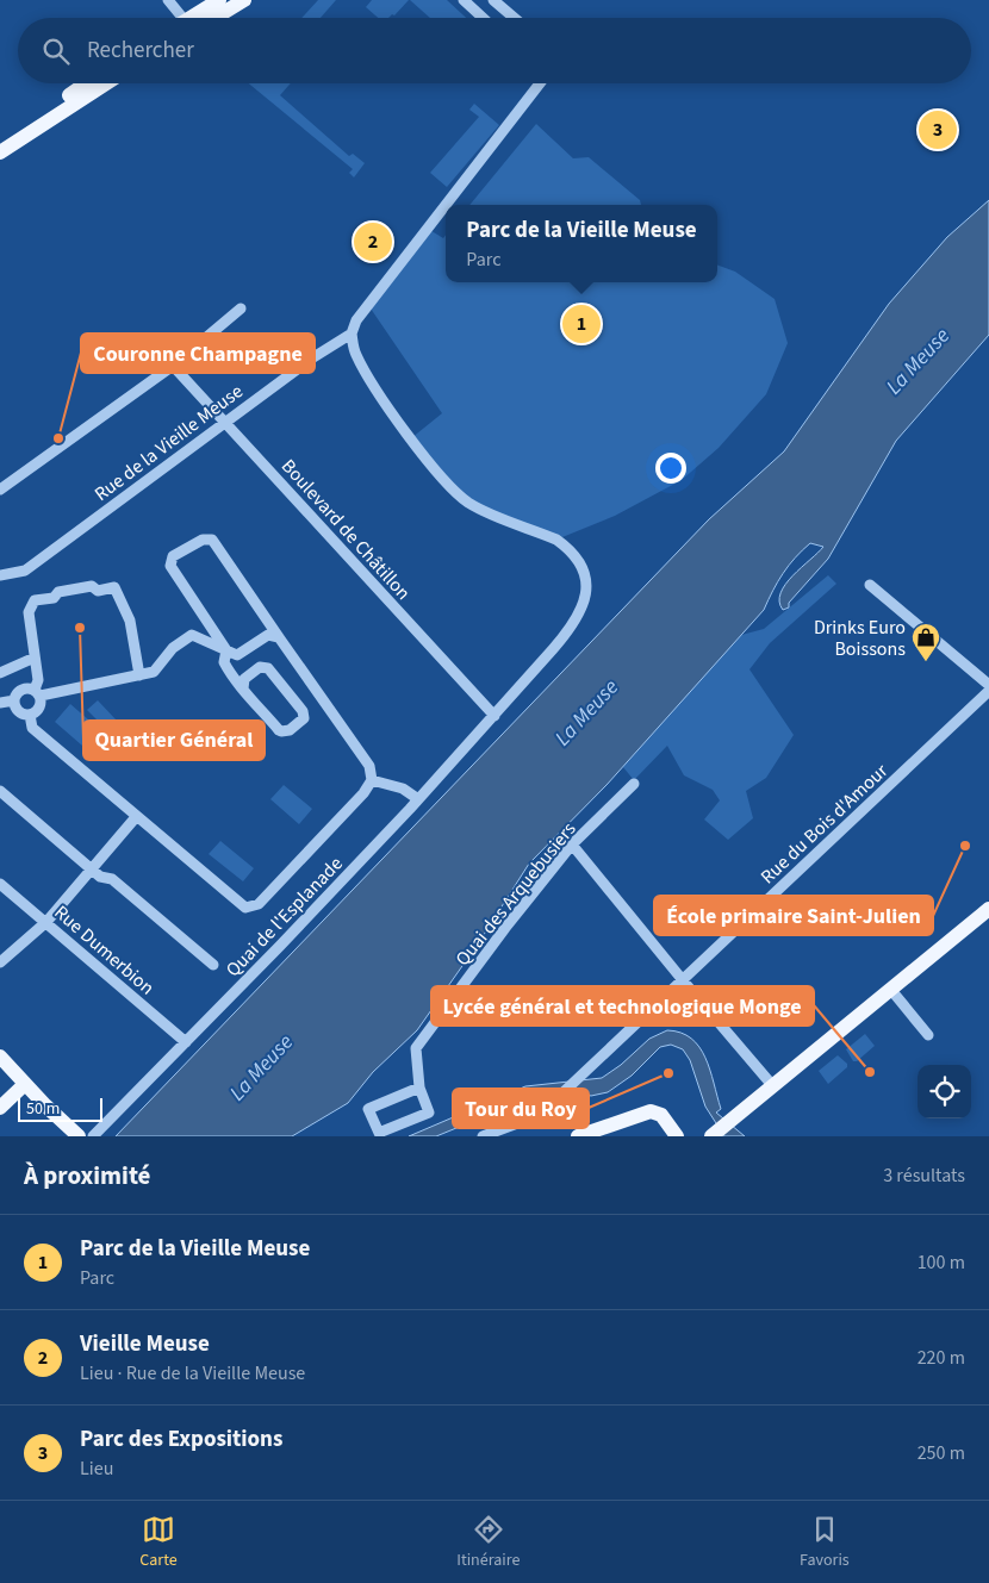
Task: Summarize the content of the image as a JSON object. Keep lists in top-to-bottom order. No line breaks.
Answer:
{"streets":{"street":["Rue de la Vieille Meuse","Boulevard de Châtillon","Rue du Bois d'Amour","Quai des Arquebusiers","Quai de l'Esplanade","Rue Dumerbion"]},"crossings":[["Rue de la Vieille Meuse","Boulevard de Châtillon"],["Rue de la Vieille Meuse","Quai de l'Esplanade"],["Boulevard de Châtillon","Quai de l'Esplanade"],["Quai de l'Esplanade","Rue Dumerbion"]],"water":["La Meuse"],"places":{"other":["Couronne Champagne","Quartier Général","École primaire Saint-Julien","Lycée général et technologique Monge","Tour du Roy"],"shop":["Drinks Euro Boissons"]},"scale_bar":"50 m","page":{"search":"Rechercher","pins":["3","2","1"],"popup":["Parc de la Vieille Meuse","Parc"],"scale":"50 m","heading":["À proximité","3 résultats"],"list":[{"mark":"1","name":"Parc de la Vieille Meuse","note":"Parc","value":"100 m"},{"mark":"2","name":"Vieille Meuse","note":"Lieu · Rue de la Vieille Meuse","value":"220 m"},{"mark":"3","name":"Parc des Expositions","note":"Lieu","value":"250 m"}],"nav":["Carte","Itinéraire","Favoris"]}}
